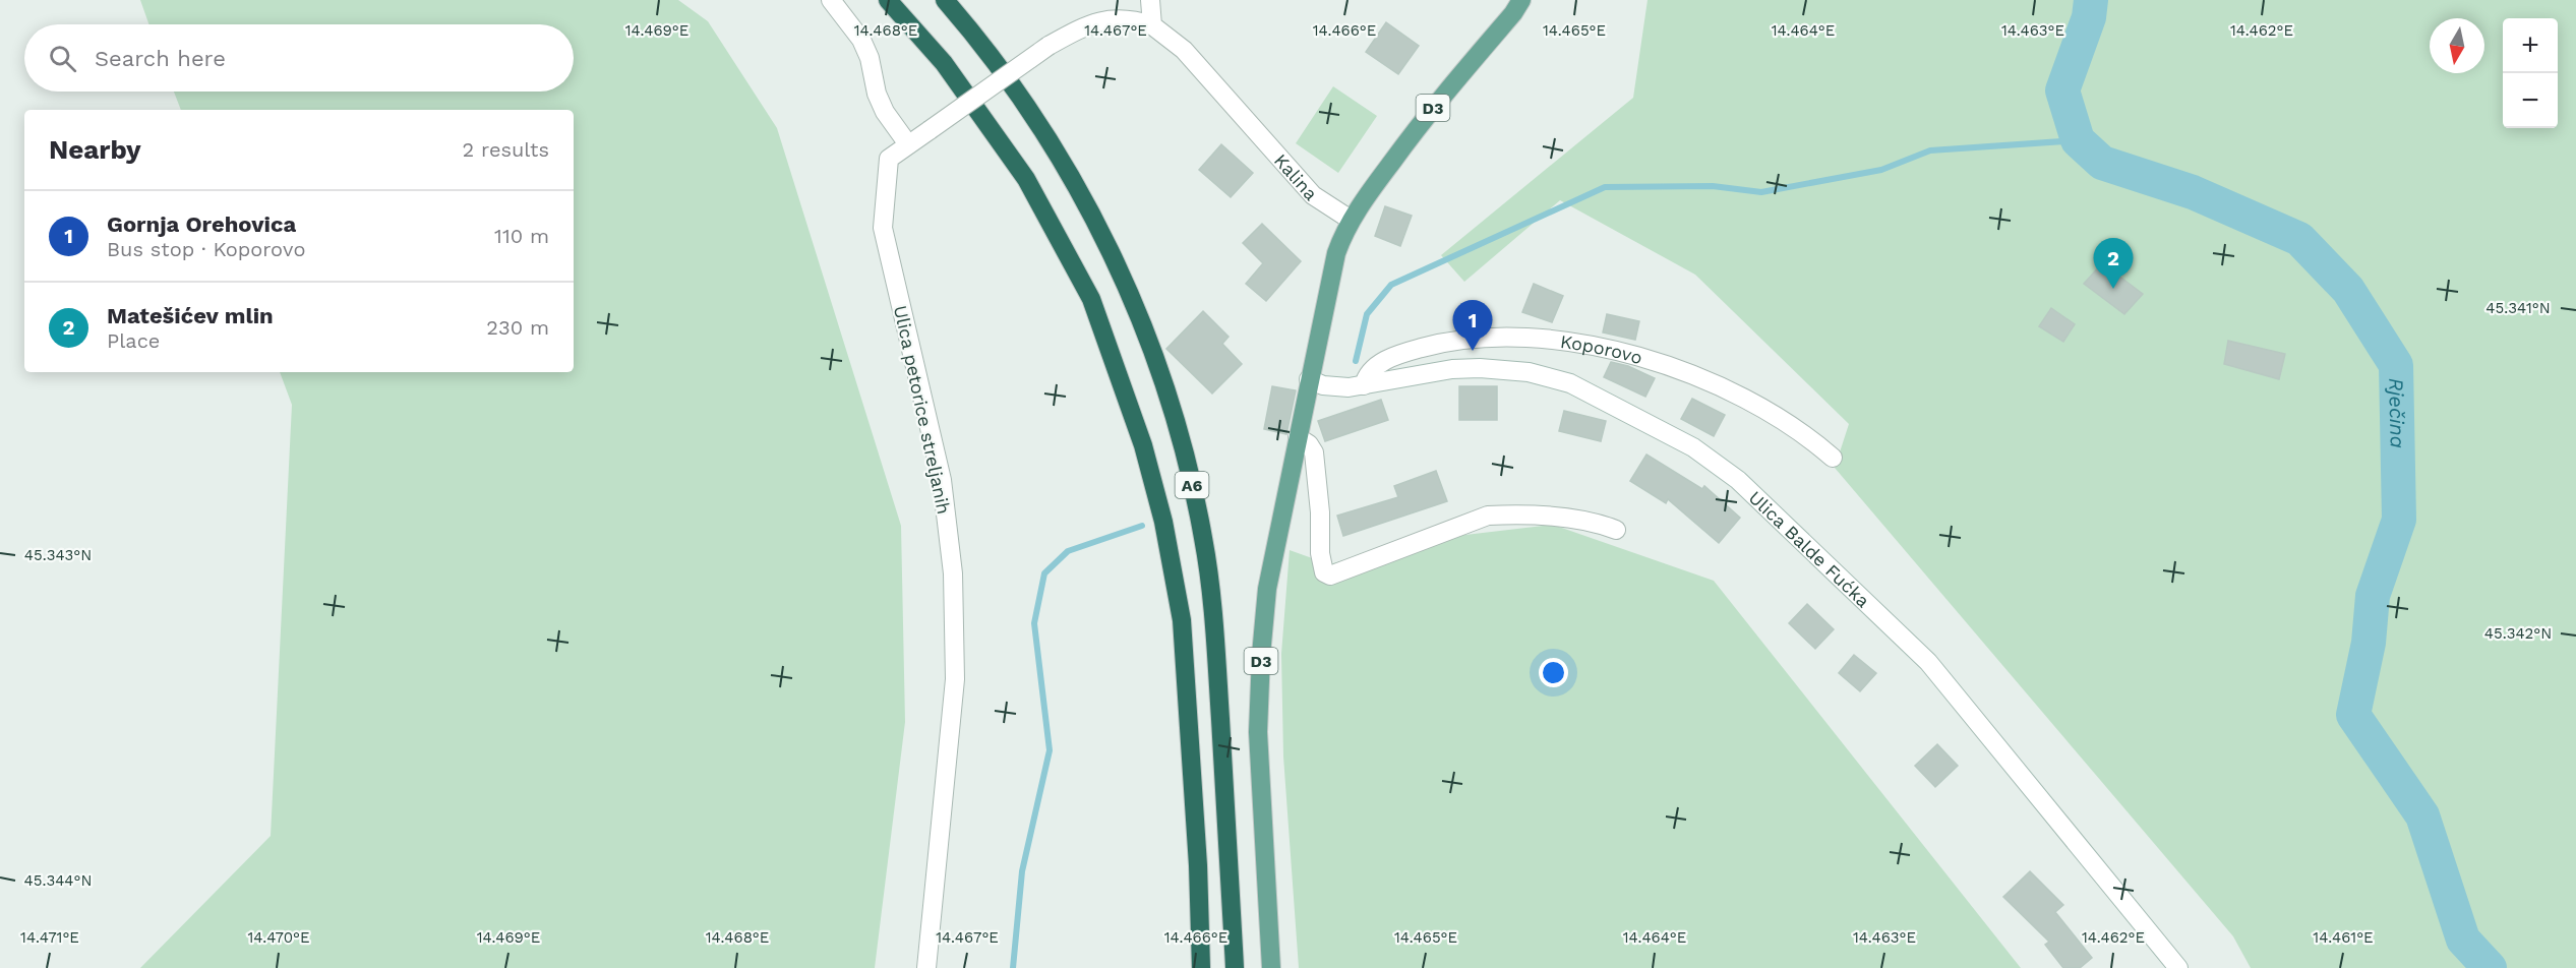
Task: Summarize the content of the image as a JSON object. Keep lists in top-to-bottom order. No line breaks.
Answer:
{"streets":{"highway":["A6"],"main road":["D3"],"street":["Kalina","Koporovo","Ulica petorice streljanih","Ulica Balde Fućka"]},"crossings":[["D3","Kalina"],["D3","Ulica Balde Fućka"],["Kalina","Ulica petorice streljanih"],["Koporovo","Ulica Balde Fućka"]],"water":["Rječina"],"north":"bottom","page":{"map_buttons":["+","−"],"search":"Search here","heading":["Nearby","2 results"],"list":[{"mark":"1","name":"Gornja Orehovica","note":"Bus stop · Koporovo","value":"110 m"},{"mark":"2","name":"Matešićev mlin","note":"Place","value":"230 m"}],"pins":["2","1"]},"coordinates":["14.469°E","14.468°E","14.467°E","14.466°E","14.465°E","14.464°E","14.463°E","14.462°E","45.341°N","45.343°N","45.342°N","45.344°N","14.471°E","14.470°E","14.461°E"]}
